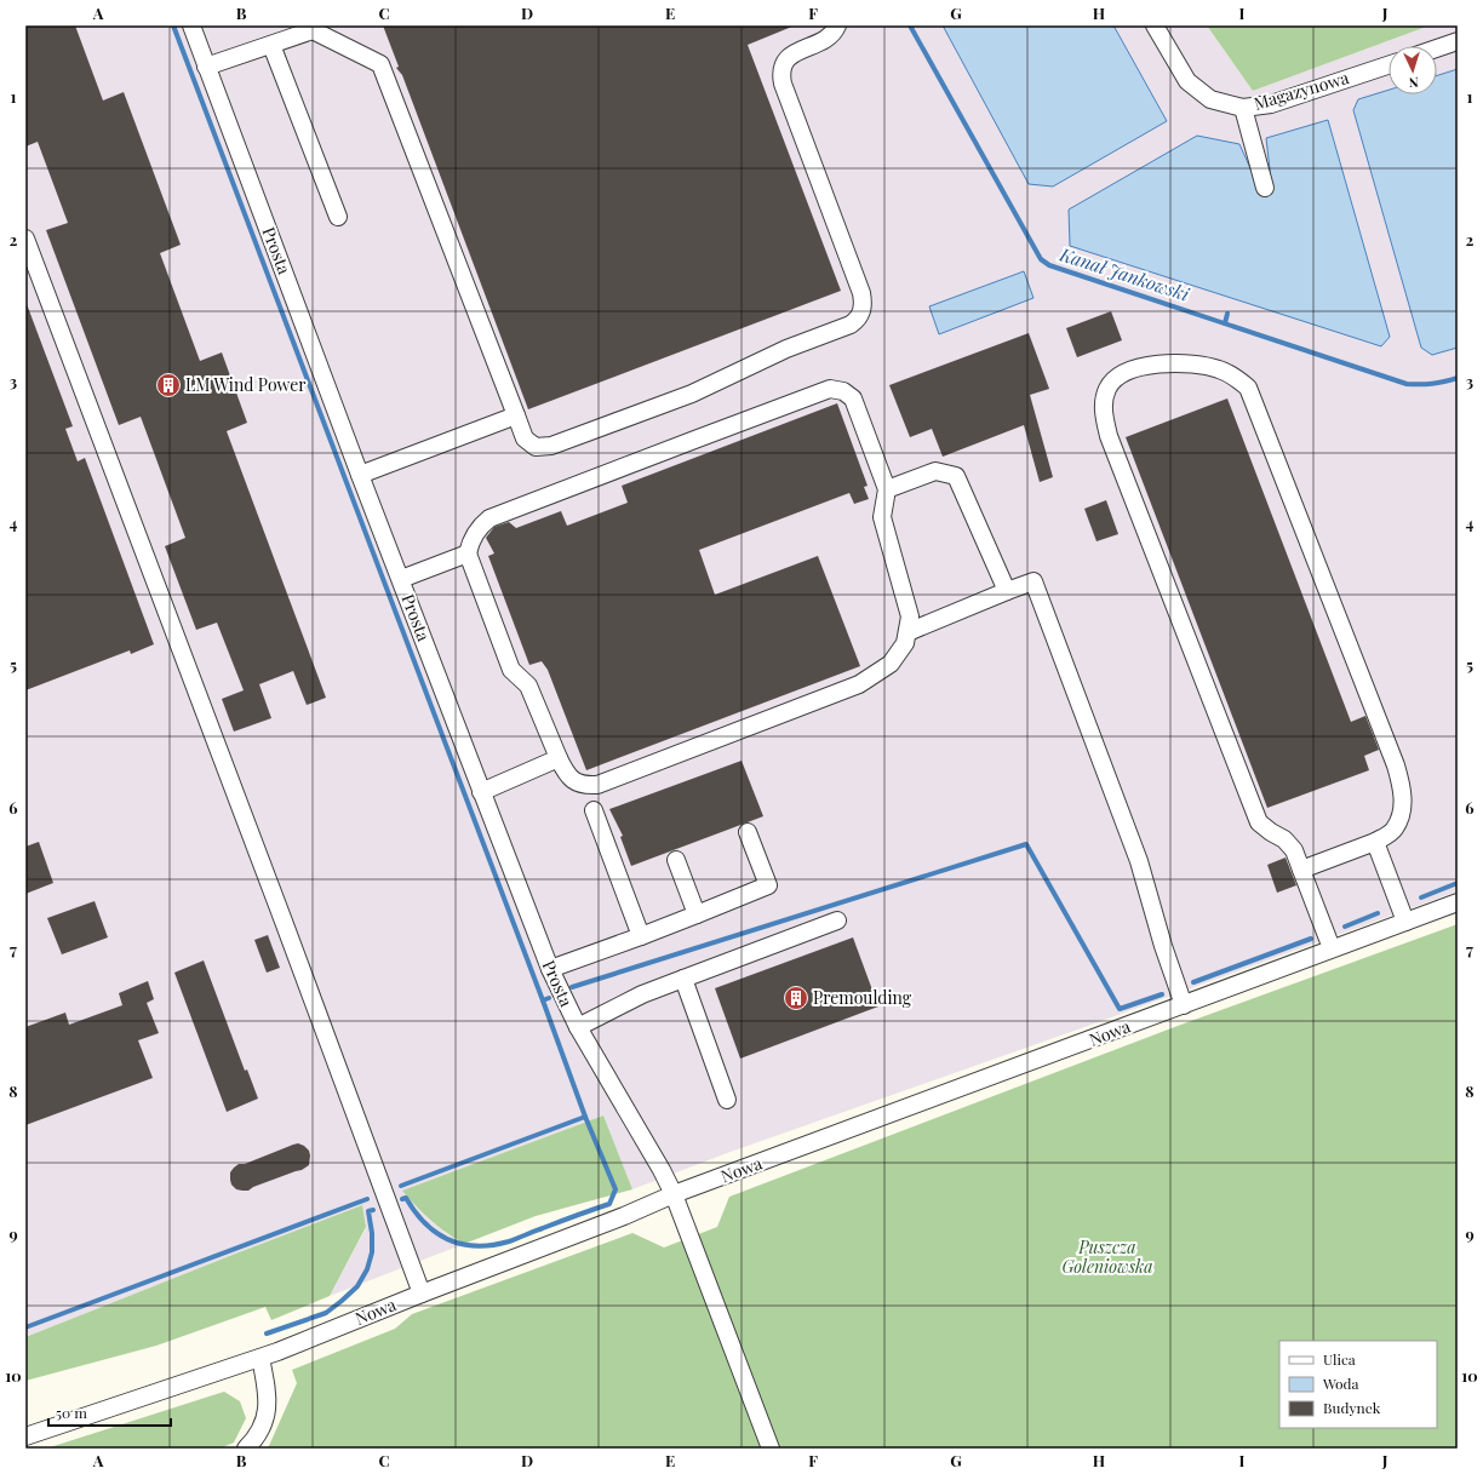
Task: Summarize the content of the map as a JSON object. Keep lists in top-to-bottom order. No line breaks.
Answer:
{"streets":{"street":["Magazynowa","Prosta","Nowa"]},"crossings":[["Prosta","Nowa"]],"water":["Kanał Jankowski"],"parks":["Puszcza Goleniowska"],"places":{"building":["LM Wind Power","Premoulding"]},"legend":["Ulica","Woda","Budynek"],"scale_bar":"50 m","north":"bottom","grid":{"columns":["A","B","C","D","E","F","G","H","I","J"],"rows":["1","2","3","4","5","6","7","8","9","10"]}}
